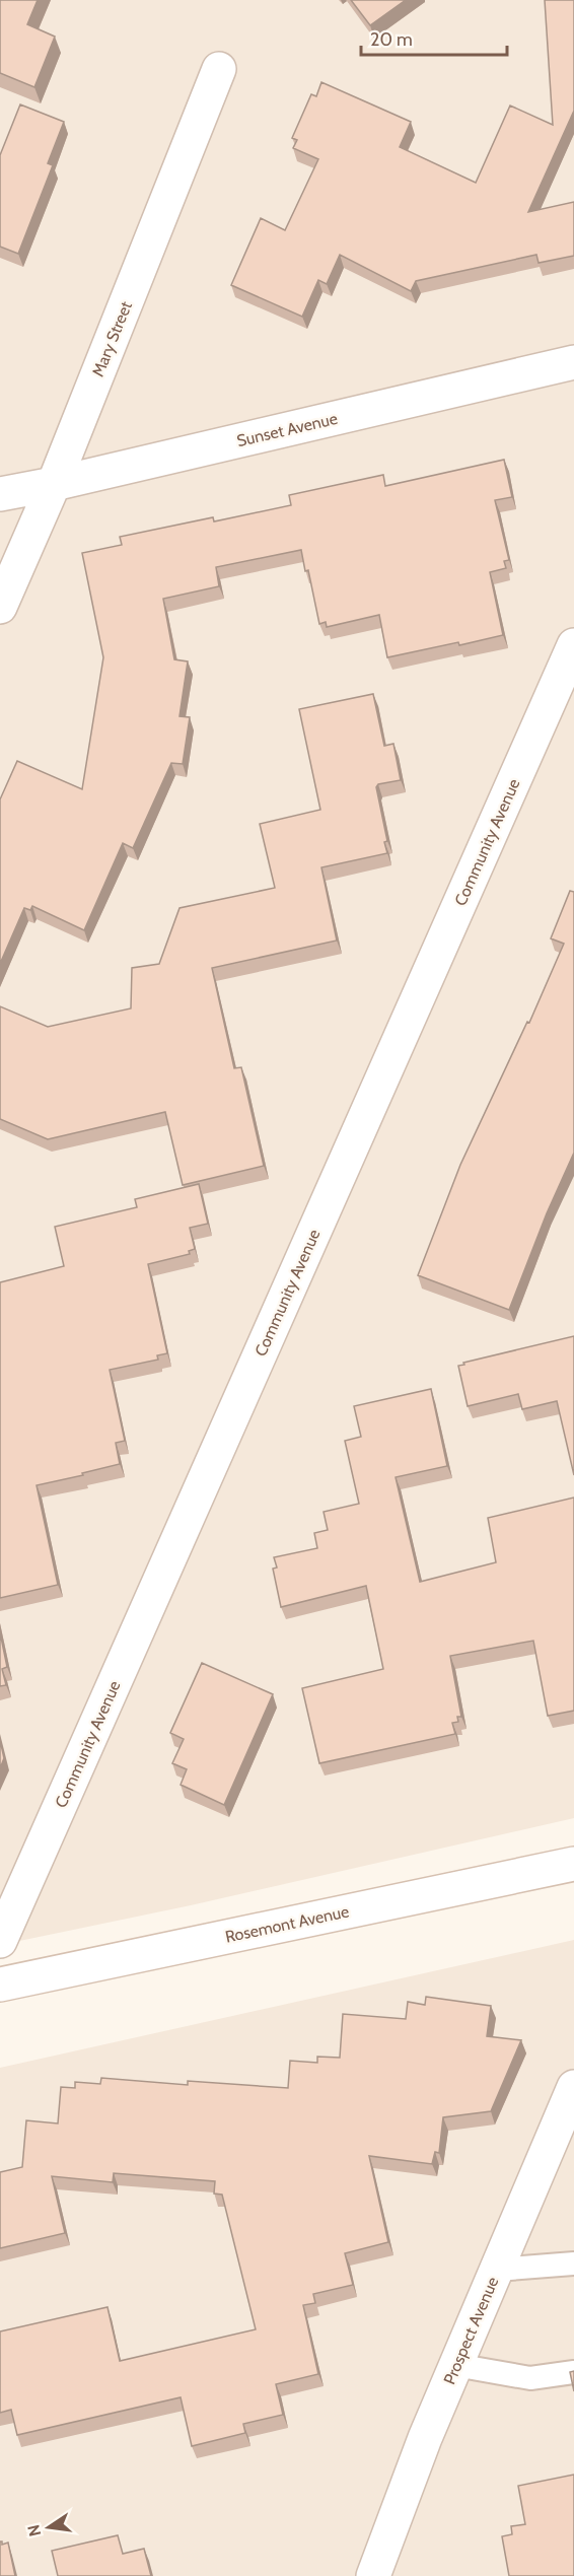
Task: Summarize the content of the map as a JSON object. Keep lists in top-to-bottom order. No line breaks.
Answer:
{"streets":{"street":["Mary Street","Sunset Avenue","Community Avenue","Rosemont Avenue","Prospect Avenue"]},"crossings":[["Mary Street","Sunset Avenue"]],"scale_bar":"20 m","north":"left"}
